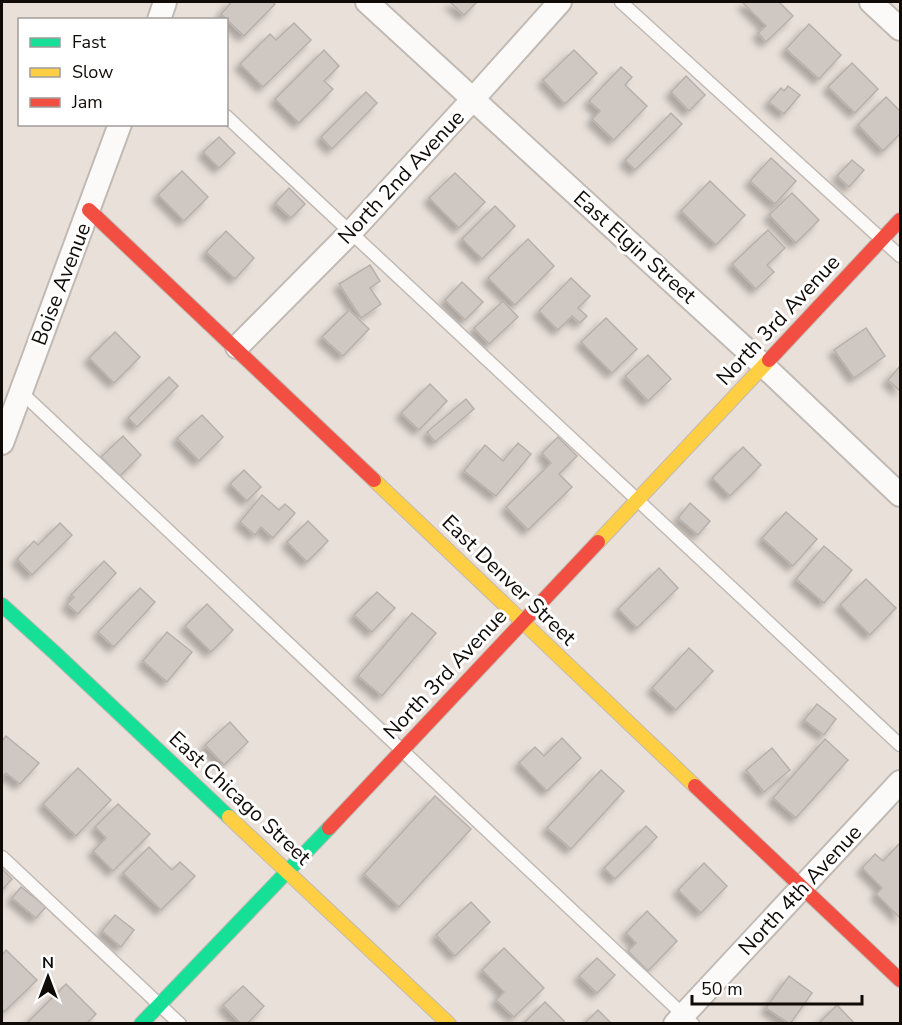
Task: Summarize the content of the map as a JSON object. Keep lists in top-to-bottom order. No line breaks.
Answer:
{"streets":{"street":["North 2nd Avenue","East Elgin Street","Boise Avenue","North 3rd Avenue","East Denver Street","East Chicago Street","North 4th Avenue"]},"crossings":[["North 2nd Avenue","East Elgin Street"],["North 2nd Avenue","East Denver Street"],["East Elgin Street","North 3rd Avenue"],["Boise Avenue","East Denver Street"],["North 3rd Avenue","East Denver Street"],["North 3rd Avenue","East Chicago Street"],["East Denver Street","North 4th Avenue"]],"legend":["Fast","Slow","Jam"],"scale_bar":"50 m","north":"top"}
